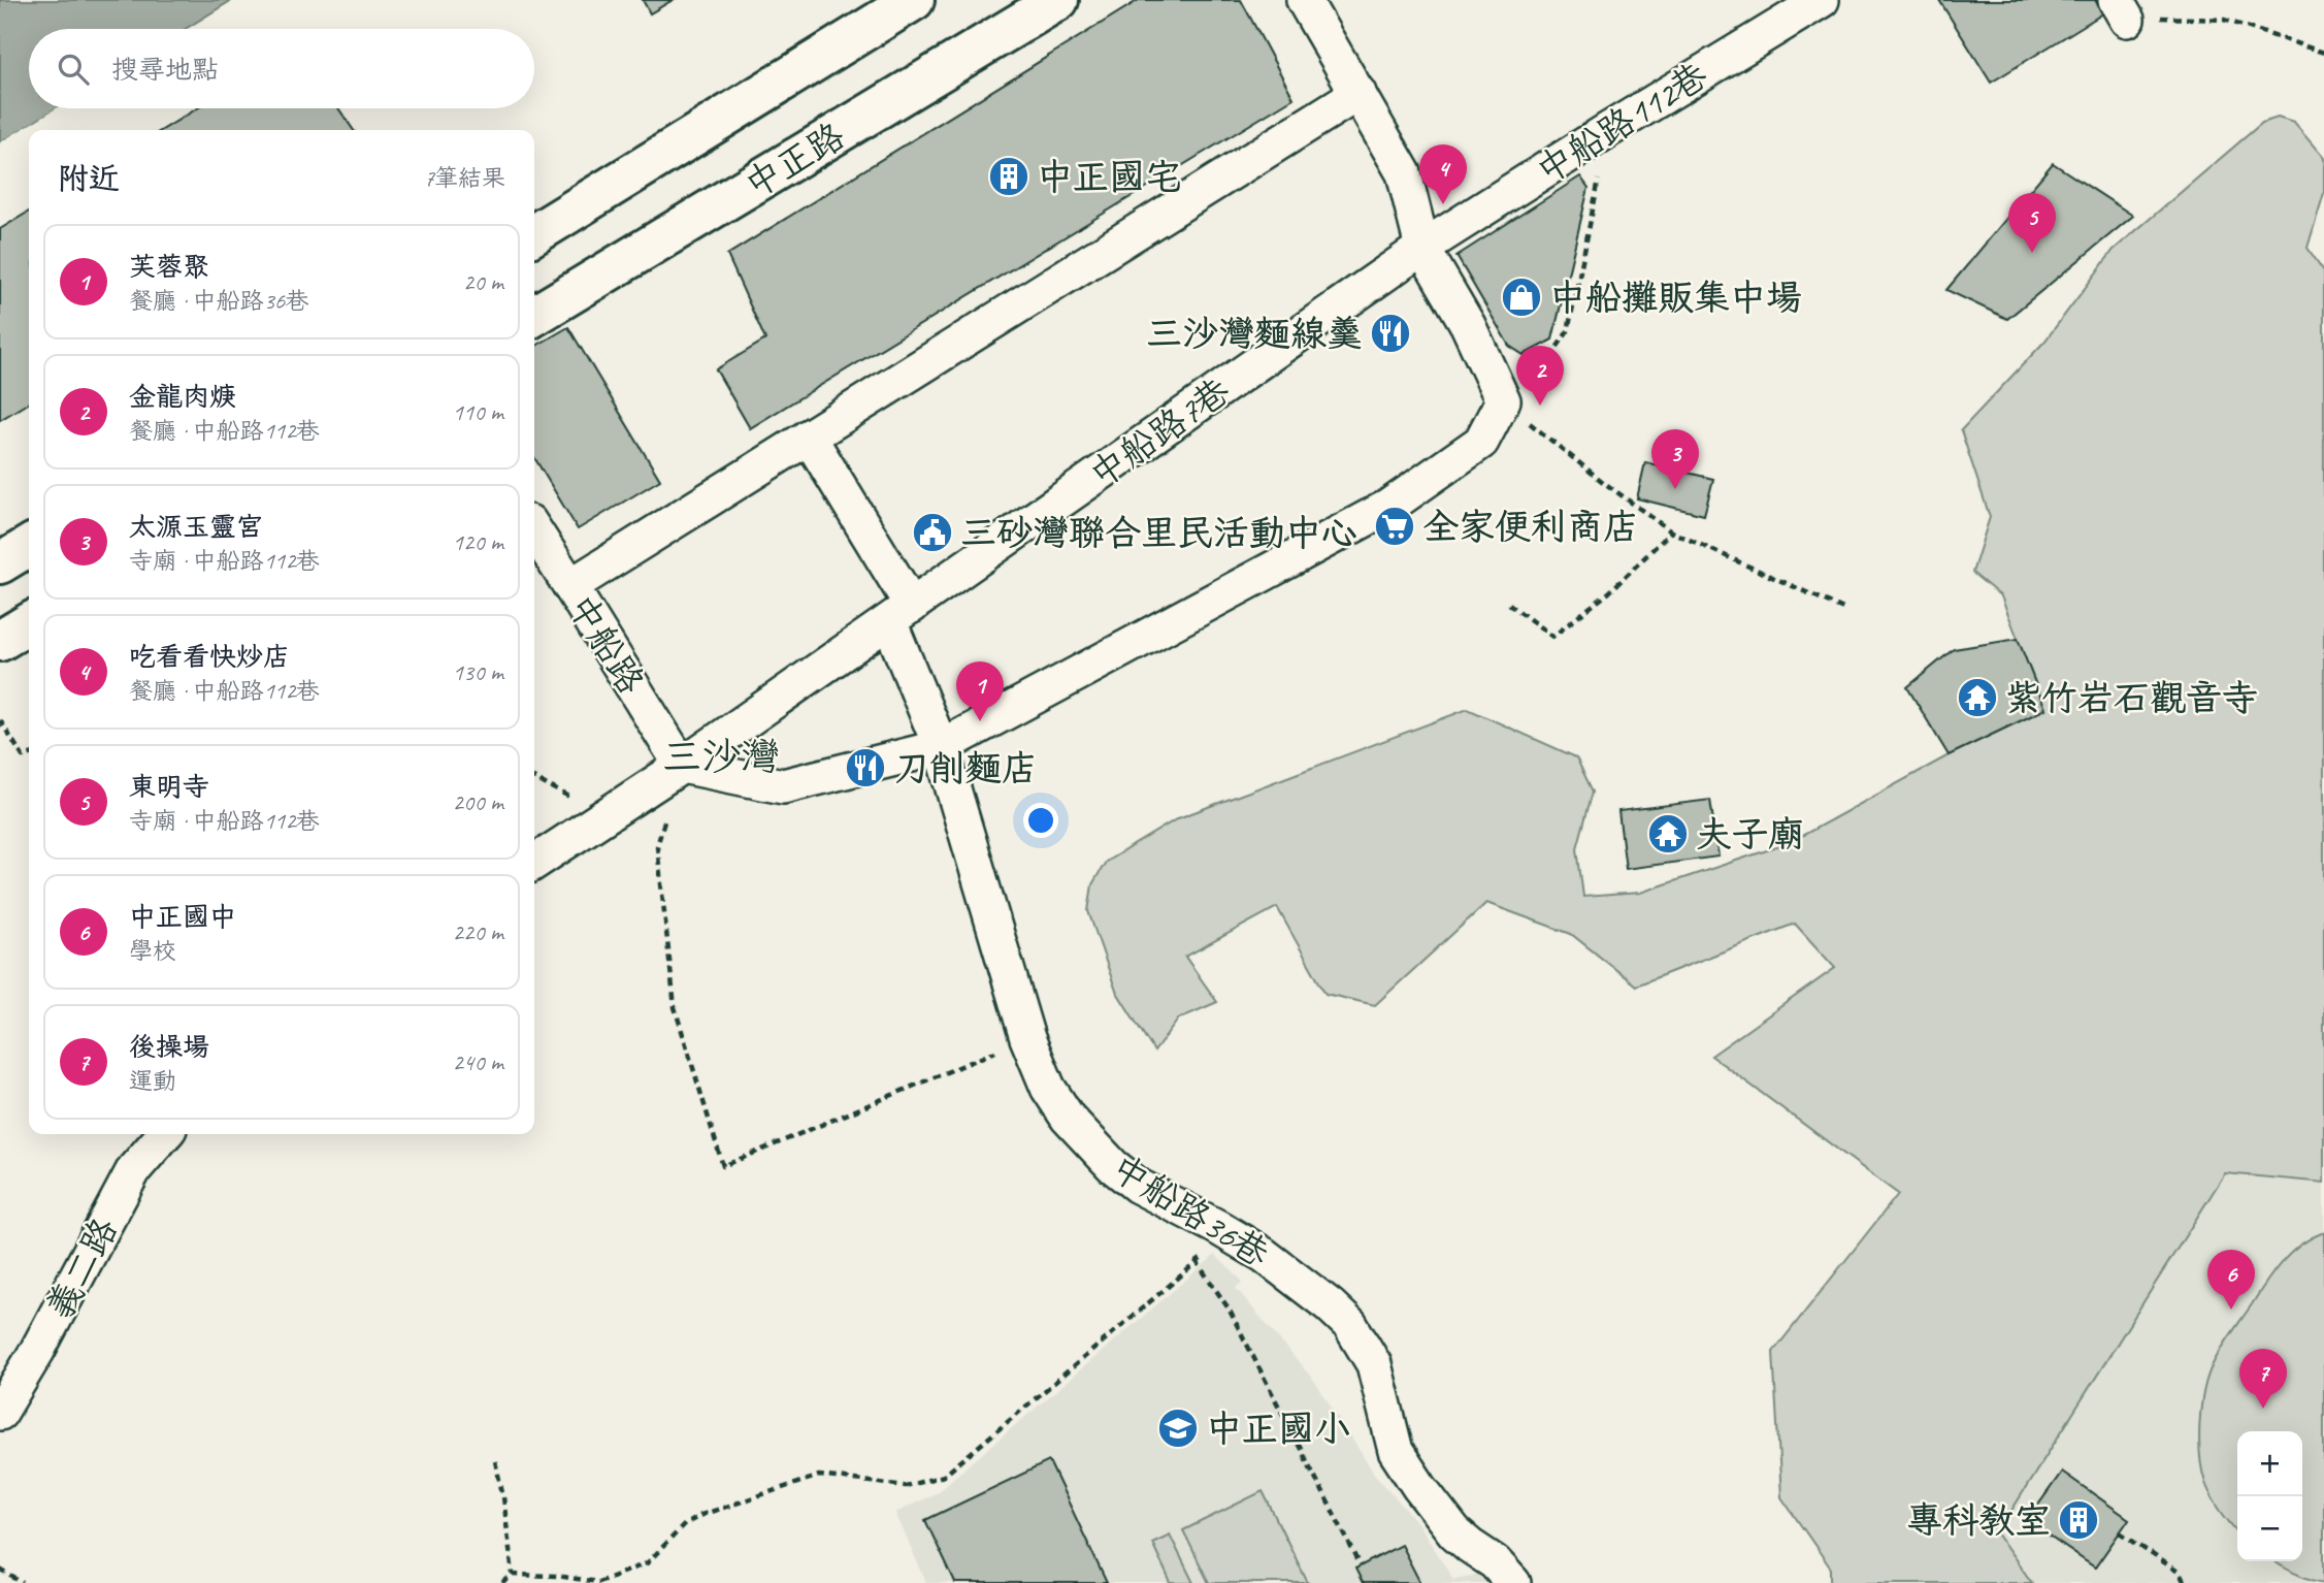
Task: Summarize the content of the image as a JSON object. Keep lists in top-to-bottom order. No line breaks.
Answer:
{"streets":{"main road":["中正路"],"street":["中船路112巷","中船路7巷","中船路","中船路36巷","義二路"]},"crossings":[["中船路112巷","中船路7巷"],["中船路7巷","中船路"],["中船路7巷","中船路36巷"]],"districts":["三沙灣"],"places":{"building":["中正國宅","專科教室"],"shop":["中船攤販集中場"],"restaurant":["三沙灣麵線羹","刀削麵店"],"supermarket":["全家便利商店"],"public building":["三砂灣聯合里民活動中心"],"temple":["紫竹岩石觀音寺","夫子廟"],"school or university":["中正國小"]},"page":{"search":"搜尋地點","heading":["附近","7筆結果"],"pins":["4","5","2","3","1","6","7"],"list":[{"mark":"1","name":"芙蓉聚","note":"餐廳 · 中船路36巷","value":"20 m"},{"mark":"2","name":"金龍肉焿","note":"餐廳 · 中船路112巷","value":"110 m"},{"mark":"3","name":"太源玉靈宮","note":"寺廟 · 中船路112巷","value":"120 m"},{"mark":"4","name":"吃看看快炒店","note":"餐廳 · 中船路112巷","value":"130 m"},{"mark":"5","name":"東明寺","note":"寺廟 · 中船路112巷","value":"200 m"},{"mark":"6","name":"中正國中","note":"學校","value":"220 m"},{"mark":"7","name":"後操場","note":"運動","value":"240 m"}],"map_buttons":["+","−"]}}
